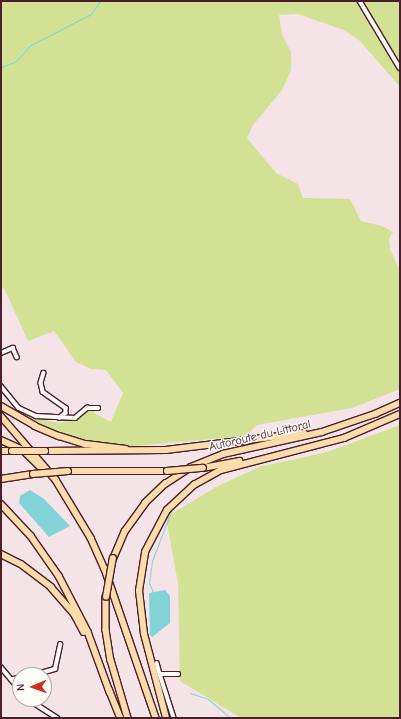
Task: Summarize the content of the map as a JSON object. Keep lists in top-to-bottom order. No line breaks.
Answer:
{"streets":{"highway":["Autoroute du Littoral"]},"north":"left"}
